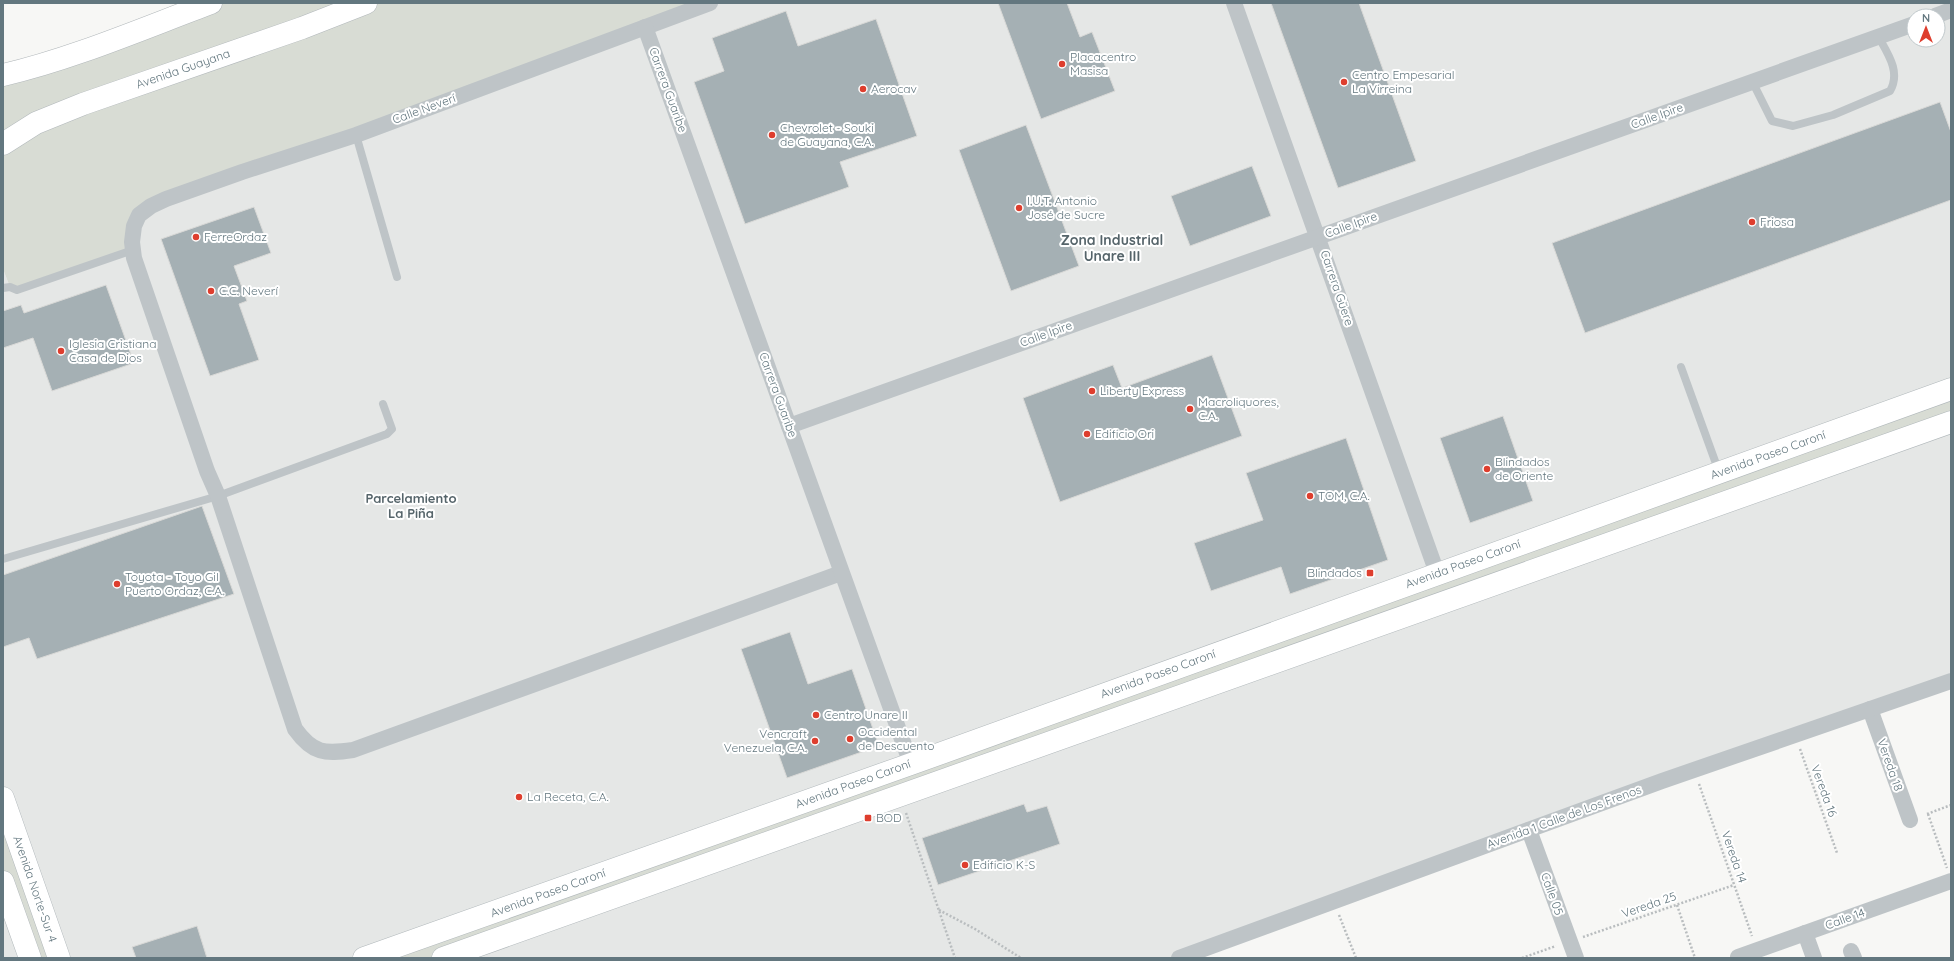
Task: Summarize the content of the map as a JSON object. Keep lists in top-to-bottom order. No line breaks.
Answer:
{"streets":{"street":["Avenida Guayana","Carrera Guaribe","Calle Neverí","Calle Ipire","Carrera Güere","Avenida Paseo Caroní","Vereda 18","Avenida 1 Calle de Los Frenos","Avenida Norte-Sur 4","Calle 05","Calle 14"],"path":["Vereda 16","Vereda 14","Vereda 25"]},"crossings":[["Carrera Guaribe","Calle Neverí"],["Carrera Guaribe","Calle Ipire"],["Carrera Guaribe","Avenida Paseo Caroní"],["Calle Ipire","Carrera Güere"],["Carrera Güere","Avenida Paseo Caroní"],["Vereda 18","Avenida 1 Calle de Los Frenos"],["Vereda 16","Avenida 1 Calle de Los Frenos"],["Avenida 1 Calle de Los Frenos","Vereda 14"],["Avenida 1 Calle de Los Frenos","Calle 05"],["Vereda 14","Vereda 25"],["Vereda 14","Calle 14"],["Calle 05","Vereda 25"]],"districts":["Zona Industrial Unare III","Parcelamiento La Piña"],"places":{"other":["Placacentro Masisa","Centro Empesarial La Virreina","Aerocav","Chevrolet - Souki de Guayana, C.A.","I.U.T. Antonio José de Sucre","Friosa","FerreOrdaz","C.C. Neverí","Iglesia Cristiana Casa de Dios","Liberty Express","Macroliquores, C.A.","Edificio Ori","Blindados de Oriente","TOM, C.A.","Toyota - Toyo Gil Puerto Ordaz, C.A.","Centro Unare II","Occidental de Descuento","Vencraft Venezuela, C.A.","La Receta, C.A.","Edificio K-S"],"transit":["Blindados","BOD"]},"north":"top"}
